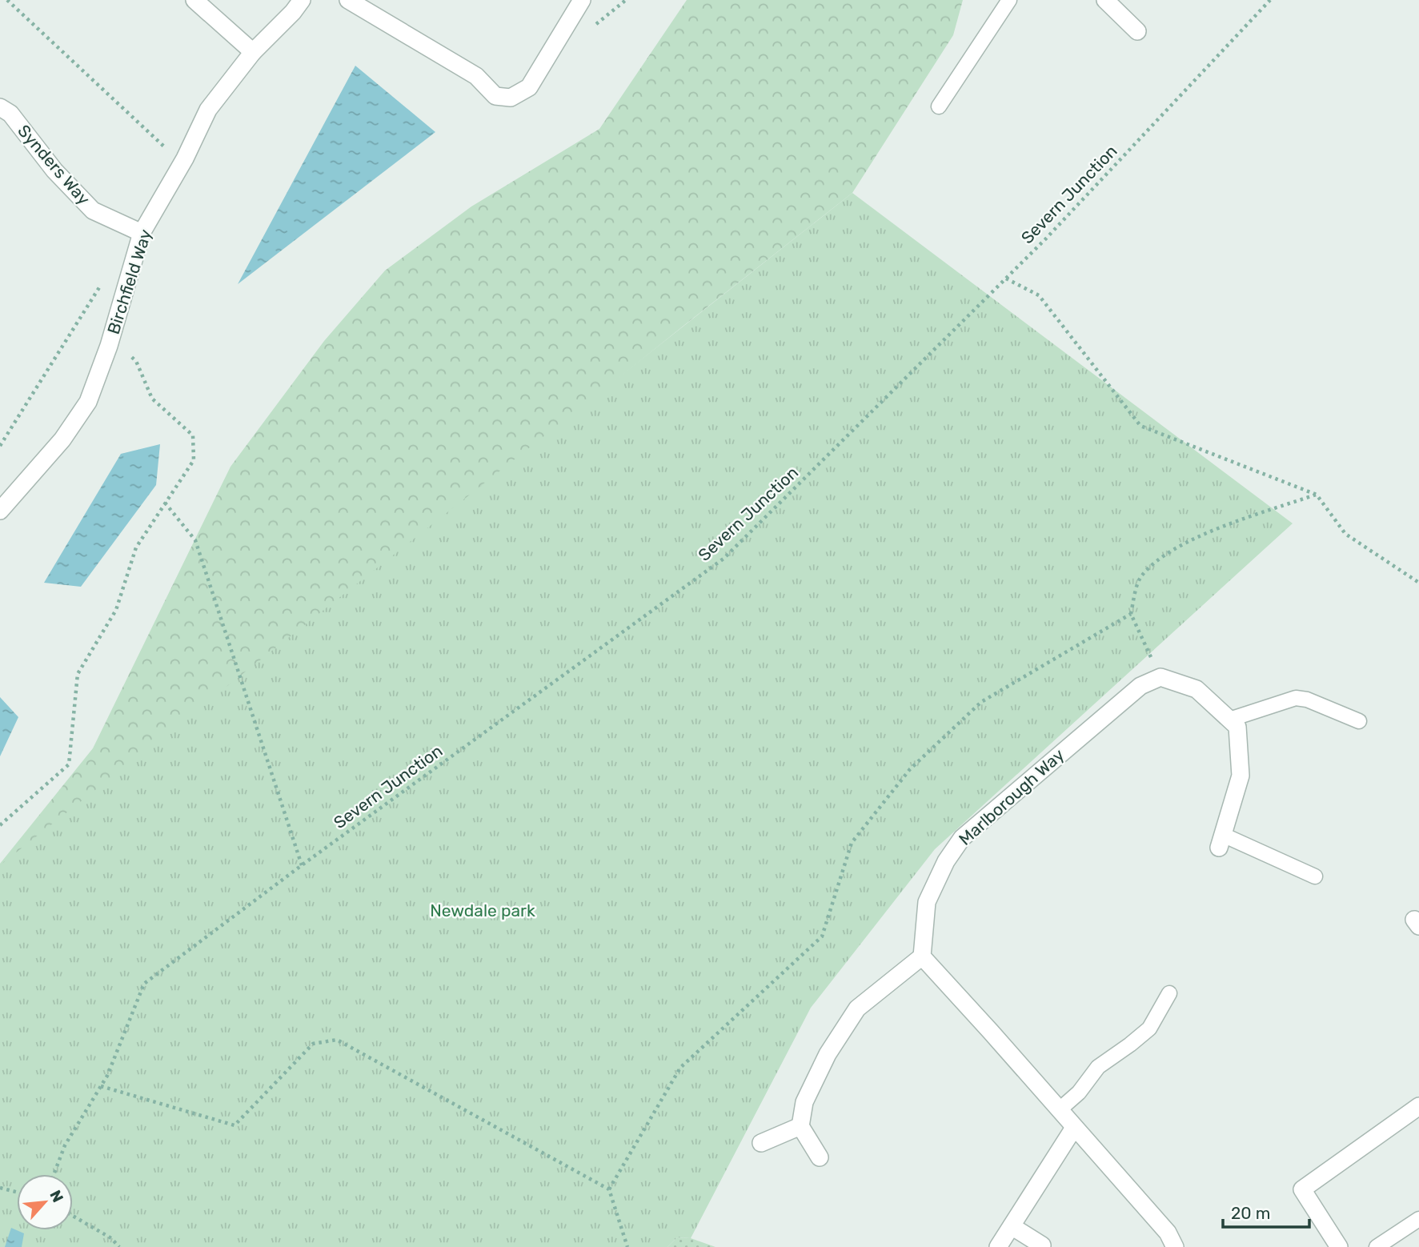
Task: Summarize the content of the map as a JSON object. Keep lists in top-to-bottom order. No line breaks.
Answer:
{"streets":{"street":["Synders Way","Birchfield Way","Marlborough Way"],"path":["Severn Junction"]},"crossings":[["Synders Way","Birchfield Way"]],"parks":["Newdale park"],"scale_bar":"20 m","north":"top right"}
